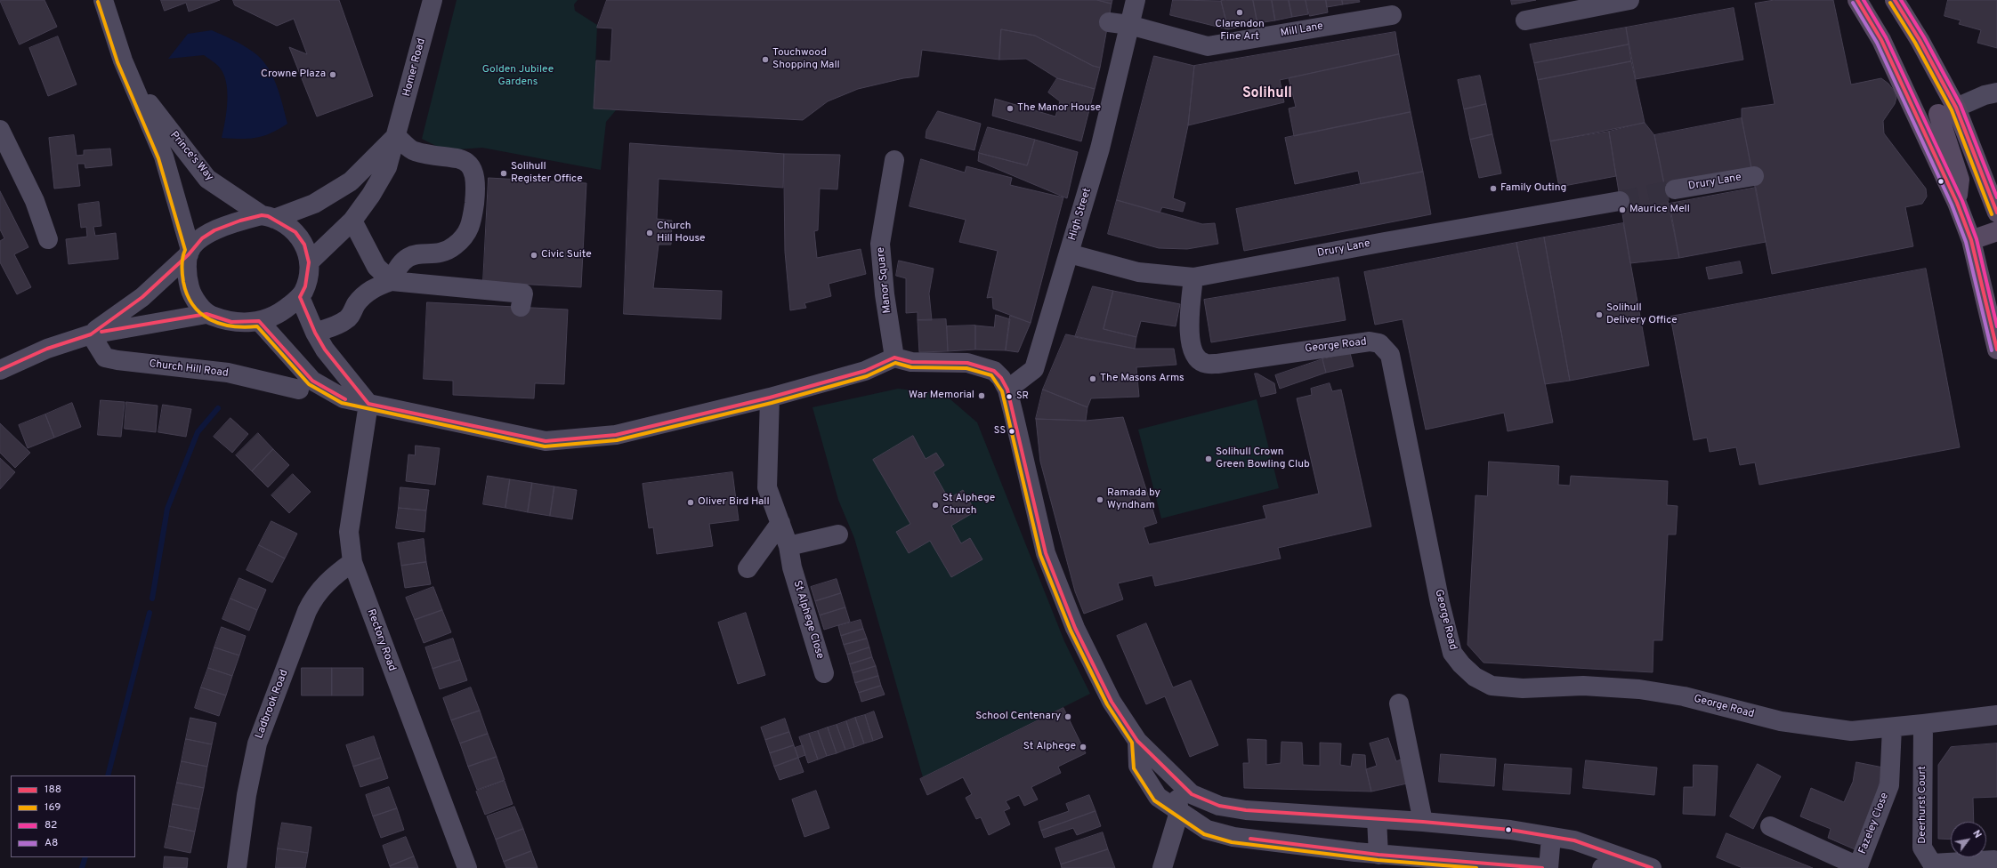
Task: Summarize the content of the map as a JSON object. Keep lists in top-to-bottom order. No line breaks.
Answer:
{"streets":{"street":["Mill Lane","Homer Road","Prince's Way","Drury Lane","High Street","Manor Square","George Road","Church Hill Road","St Alphege Close","Rectory Road","Ladbrook Road","Deerhurst Court","Fazeley Close"]},"crossings":[["Mill Lane","High Street"],["Homer Road","Prince's Way"],["Drury Lane","High Street"],["Drury Lane","George Road"],["George Road","Deerhurst Court"],["George Road","Fazeley Close"],["Rectory Road","Ladbrook Road"]],"districts":["Solihull"],"parks":["Golden Jubilee Gardens"],"places":["Clarendon Fine Art","Touchwood Shopping Mall","Crowne Plaza","The Manor House","Solihull Register Office","Family Outing","Maurice Mell","Church Hill House","Civic Suite","Solihull Delivery Office","The Masons Arms","War Memorial","SR","SS","Solihull Crown Green Bowling Club","Ramada by Wyndham","Oliver Bird Hall","St Alphege Church","School Centenary","St Alphege"],"lines":["transit line 188","transit line 82","transit line 169","transit line A8"],"legend":["188","169","82","A8"],"north":"top right"}
